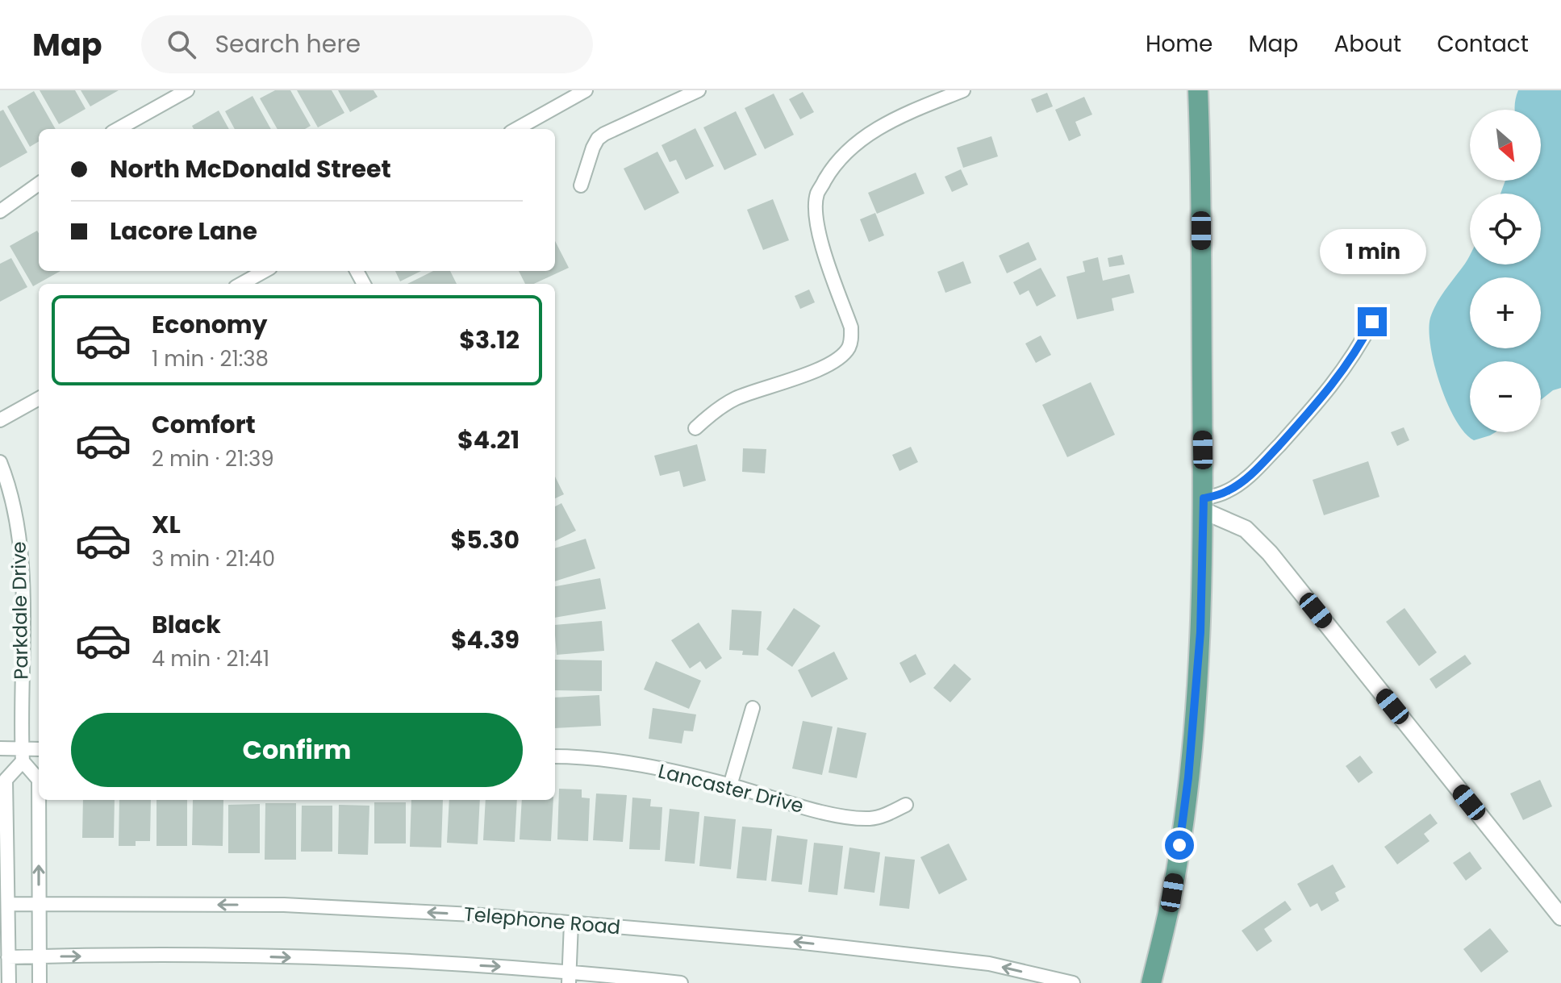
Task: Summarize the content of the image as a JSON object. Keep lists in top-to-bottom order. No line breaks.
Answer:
{"streets":{"street":["Parkdale Drive","Lancaster Drive","Telephone Road"]},"north":"bottom right","page":{"header":"Map","search":"Search here","nav":["Home","Map","About","Contact"],"map_buttons":["+","−"],"banner":["North McDonald Street","Lacore Lane"],"bubble":"1 min","list":[{"name":"Economy","note":"1 min · 21:38","value":"$3.12"},{"name":"Comfort","note":"2 min · 21:39","value":"$4.21"},{"name":"XL","note":"3 min · 21:40","value":"$5.30"},{"name":"Black","note":"4 min · 21:41","value":"$4.39"}],"buttons":"Confirm"}}
